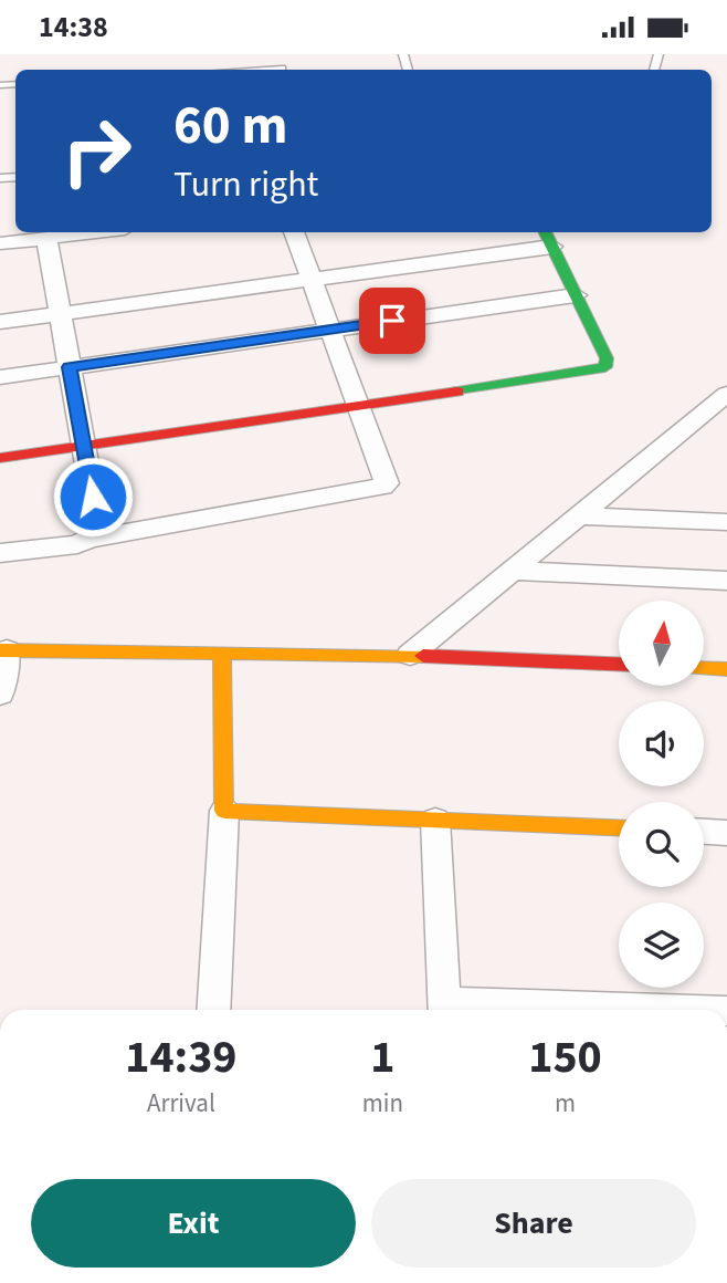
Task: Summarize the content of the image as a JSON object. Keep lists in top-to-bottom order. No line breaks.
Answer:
{"north":"top","page":{"status":"14:38","turn":["60 m","Turn right"],"eta":["14:39","Arrival","1","min","150","m"],"buttons":["Exit","Share"]}}
